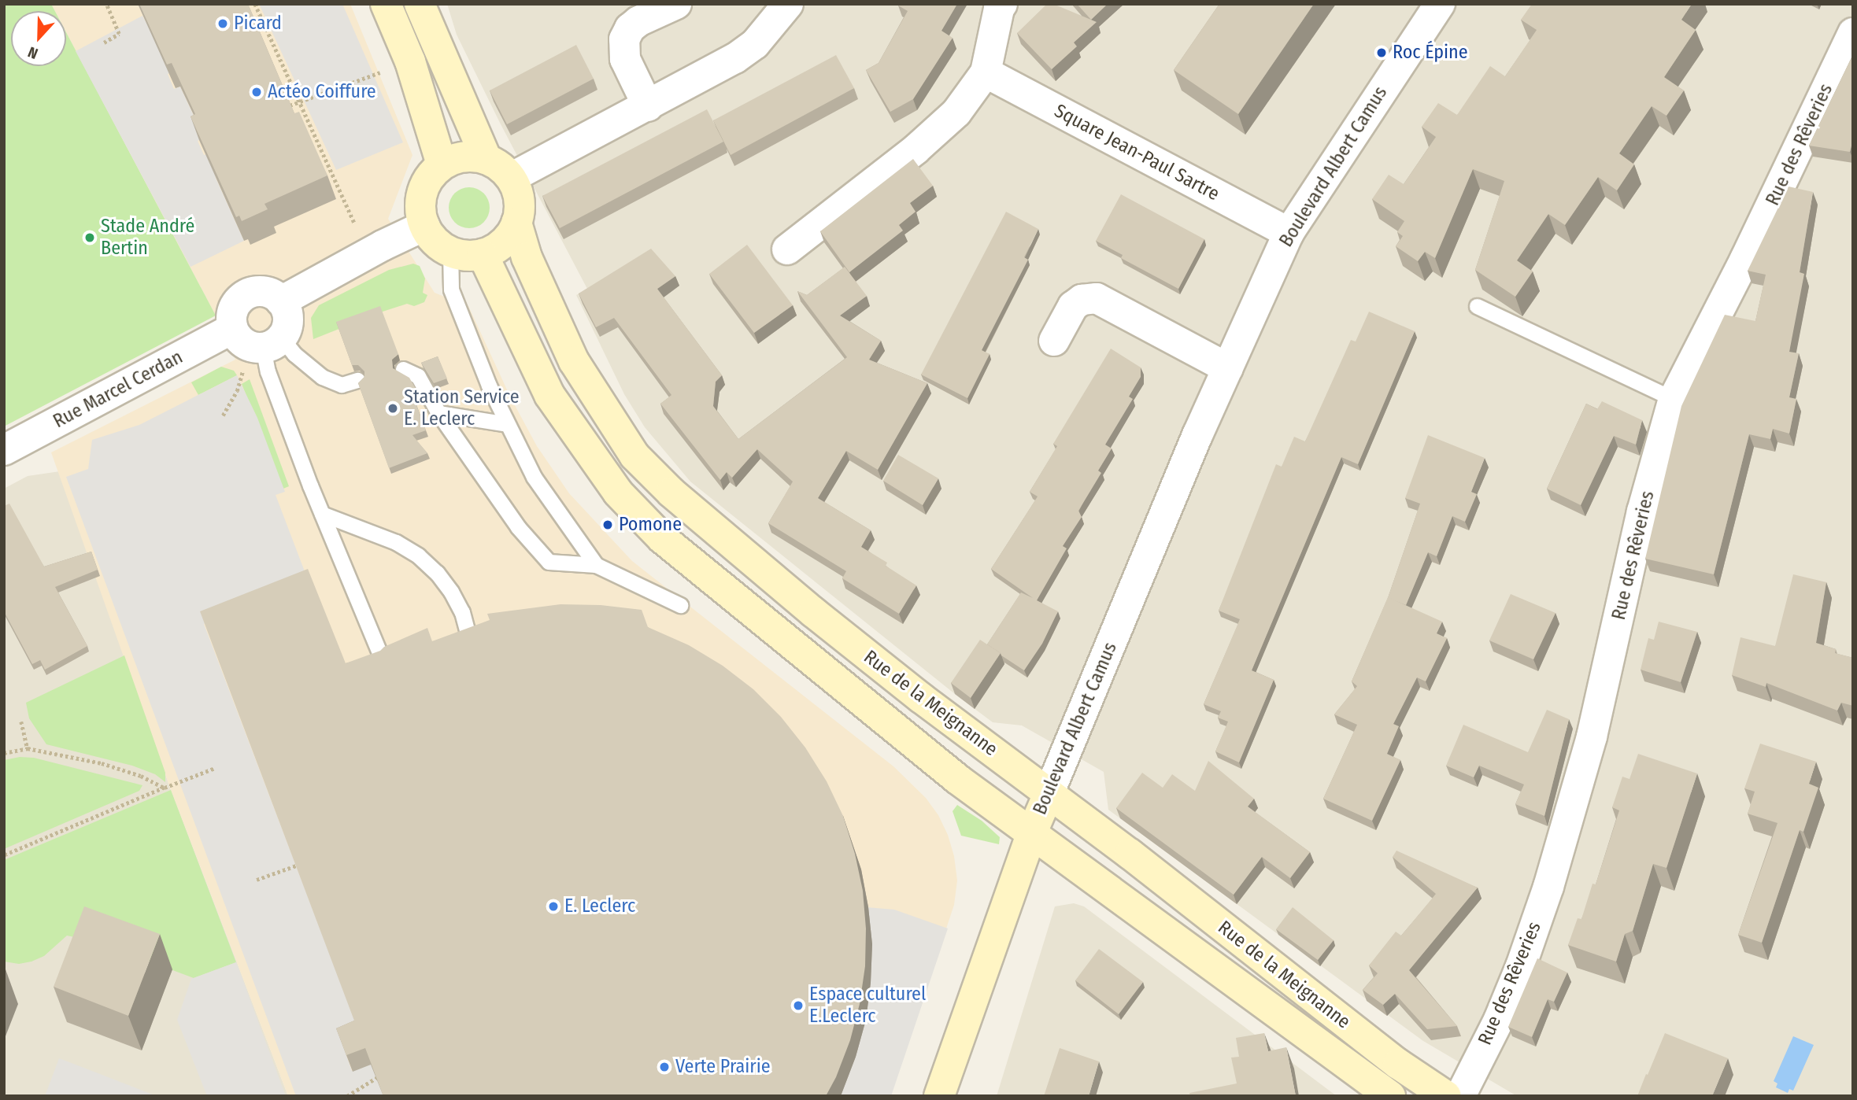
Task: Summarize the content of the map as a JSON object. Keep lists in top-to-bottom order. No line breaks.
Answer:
{"streets":{"main road":["Boulevard Albert Camus","Rue de la Meignanne"],"street":["Rue des Rêveries","Square Jean-Paul Sartre","Rue Marcel Cerdan"]},"crossings":[["Square Jean-Paul Sartre","Boulevard Albert Camus"],["Boulevard Albert Camus","Rue de la Meignanne"]],"places":["Picard","Roc Épine","Actéo Coiffure","Stade André Bertin","Station Service E. Leclerc","Pomone","E. Leclerc","Espace culturel E.Leclerc","Verte Prairie"],"north":"bottom"}
